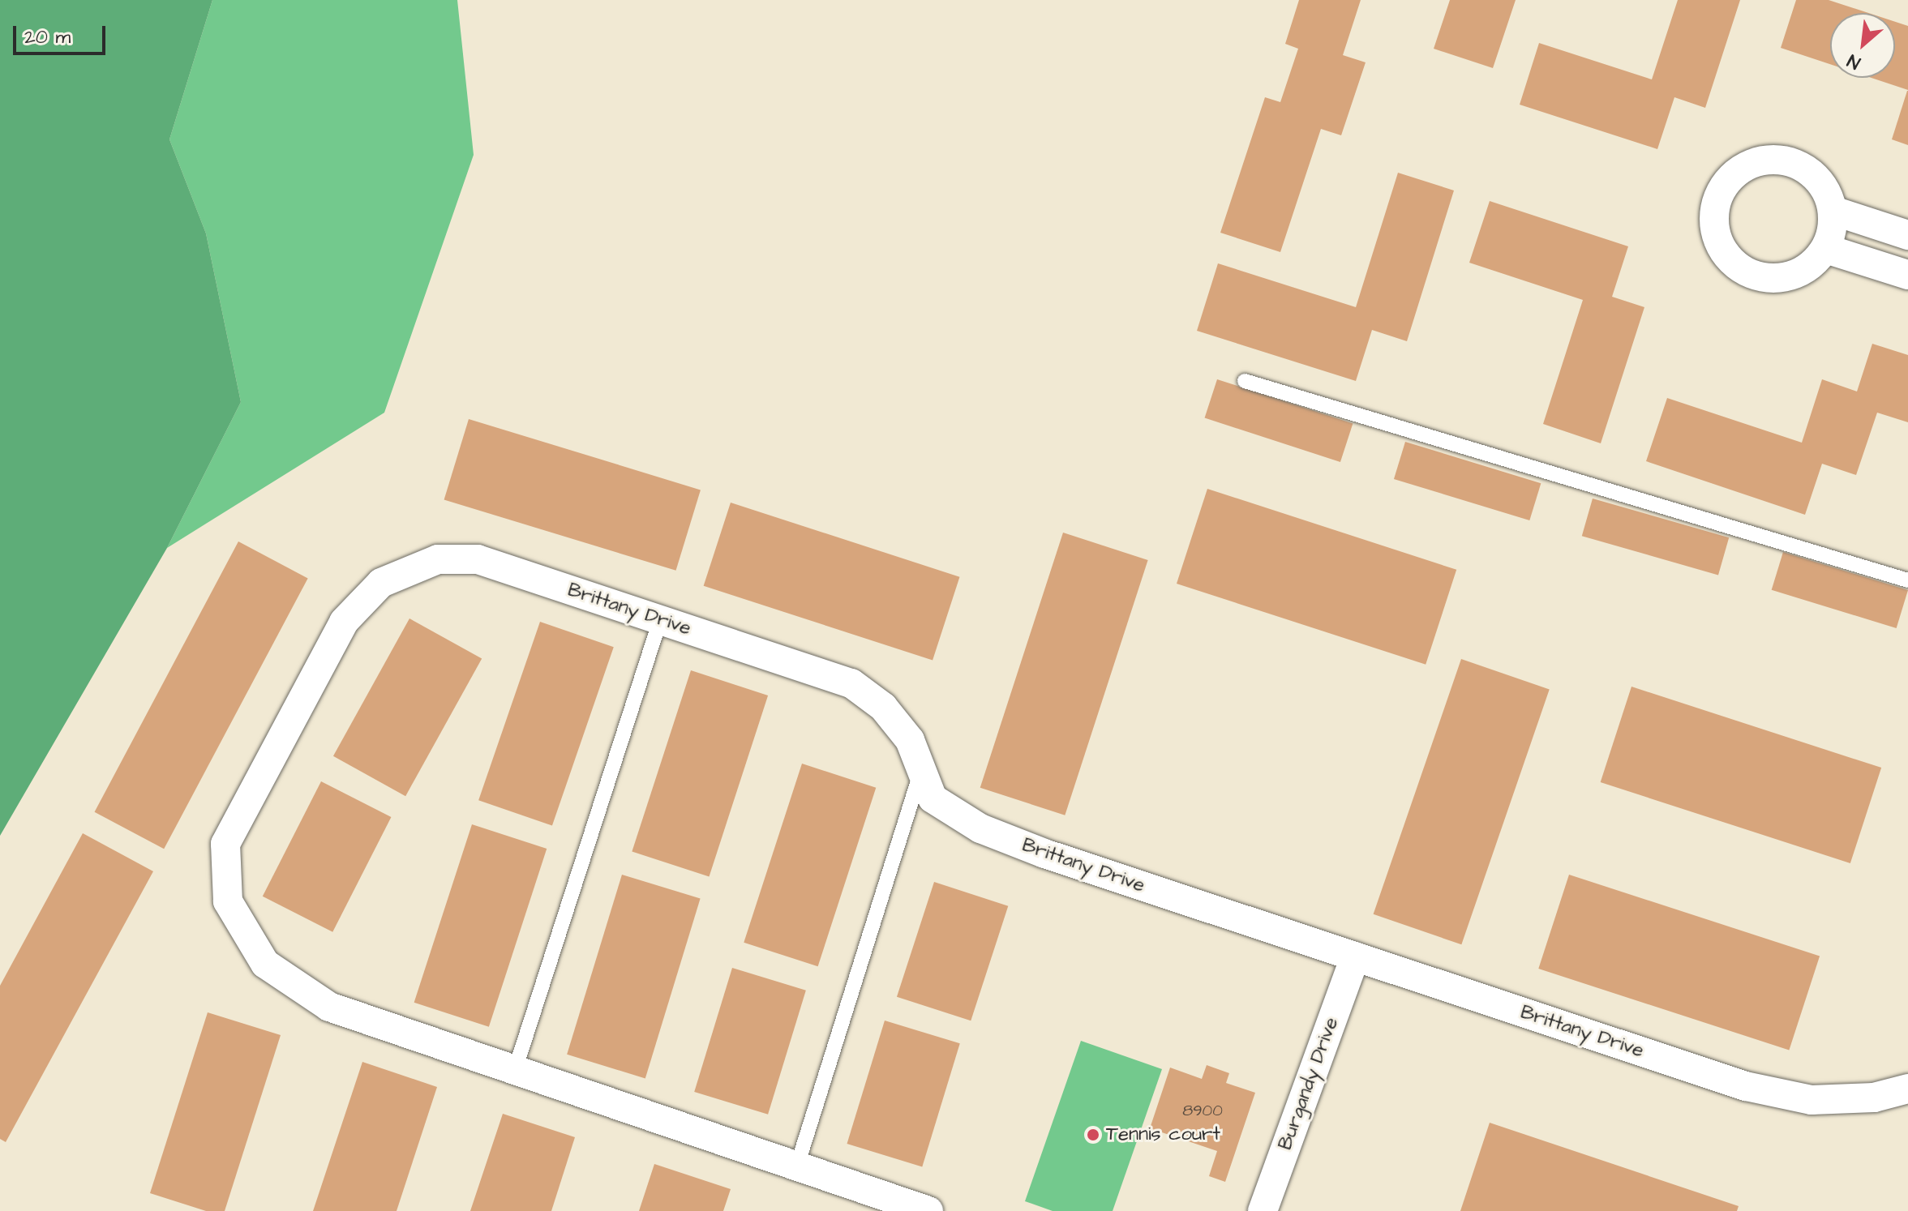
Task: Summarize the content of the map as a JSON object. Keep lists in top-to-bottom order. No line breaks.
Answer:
{"streets":{"street":["Brittany Drive","Burgandy Drive"]},"crossings":[["Brittany Drive","Burgandy Drive"]],"places":["Tennis court"],"house_numbers":["8900"],"scale_bar":"20 m","north":"bottom left"}
